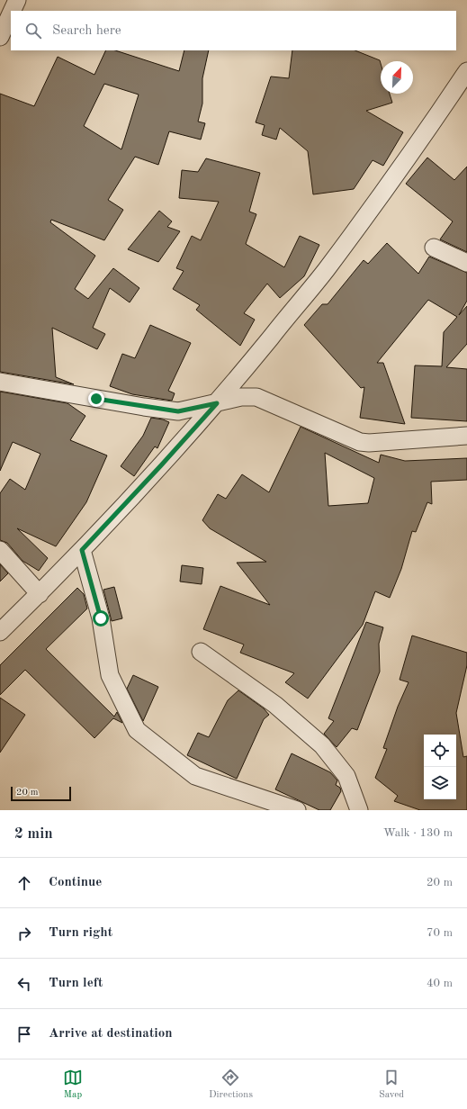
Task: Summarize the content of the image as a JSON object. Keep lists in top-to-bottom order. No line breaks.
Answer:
{"scale_bar":"20 m","north":"top right","page":{"search":"Search here","scale":"20 m","heading":["2 min","Walk · 130 m"],"list":[["Continue","20 m"],["Turn right","70 m"],["Turn left","40 m"],"Arrive at destination"],"nav":["Map","Directions","Saved"]}}
